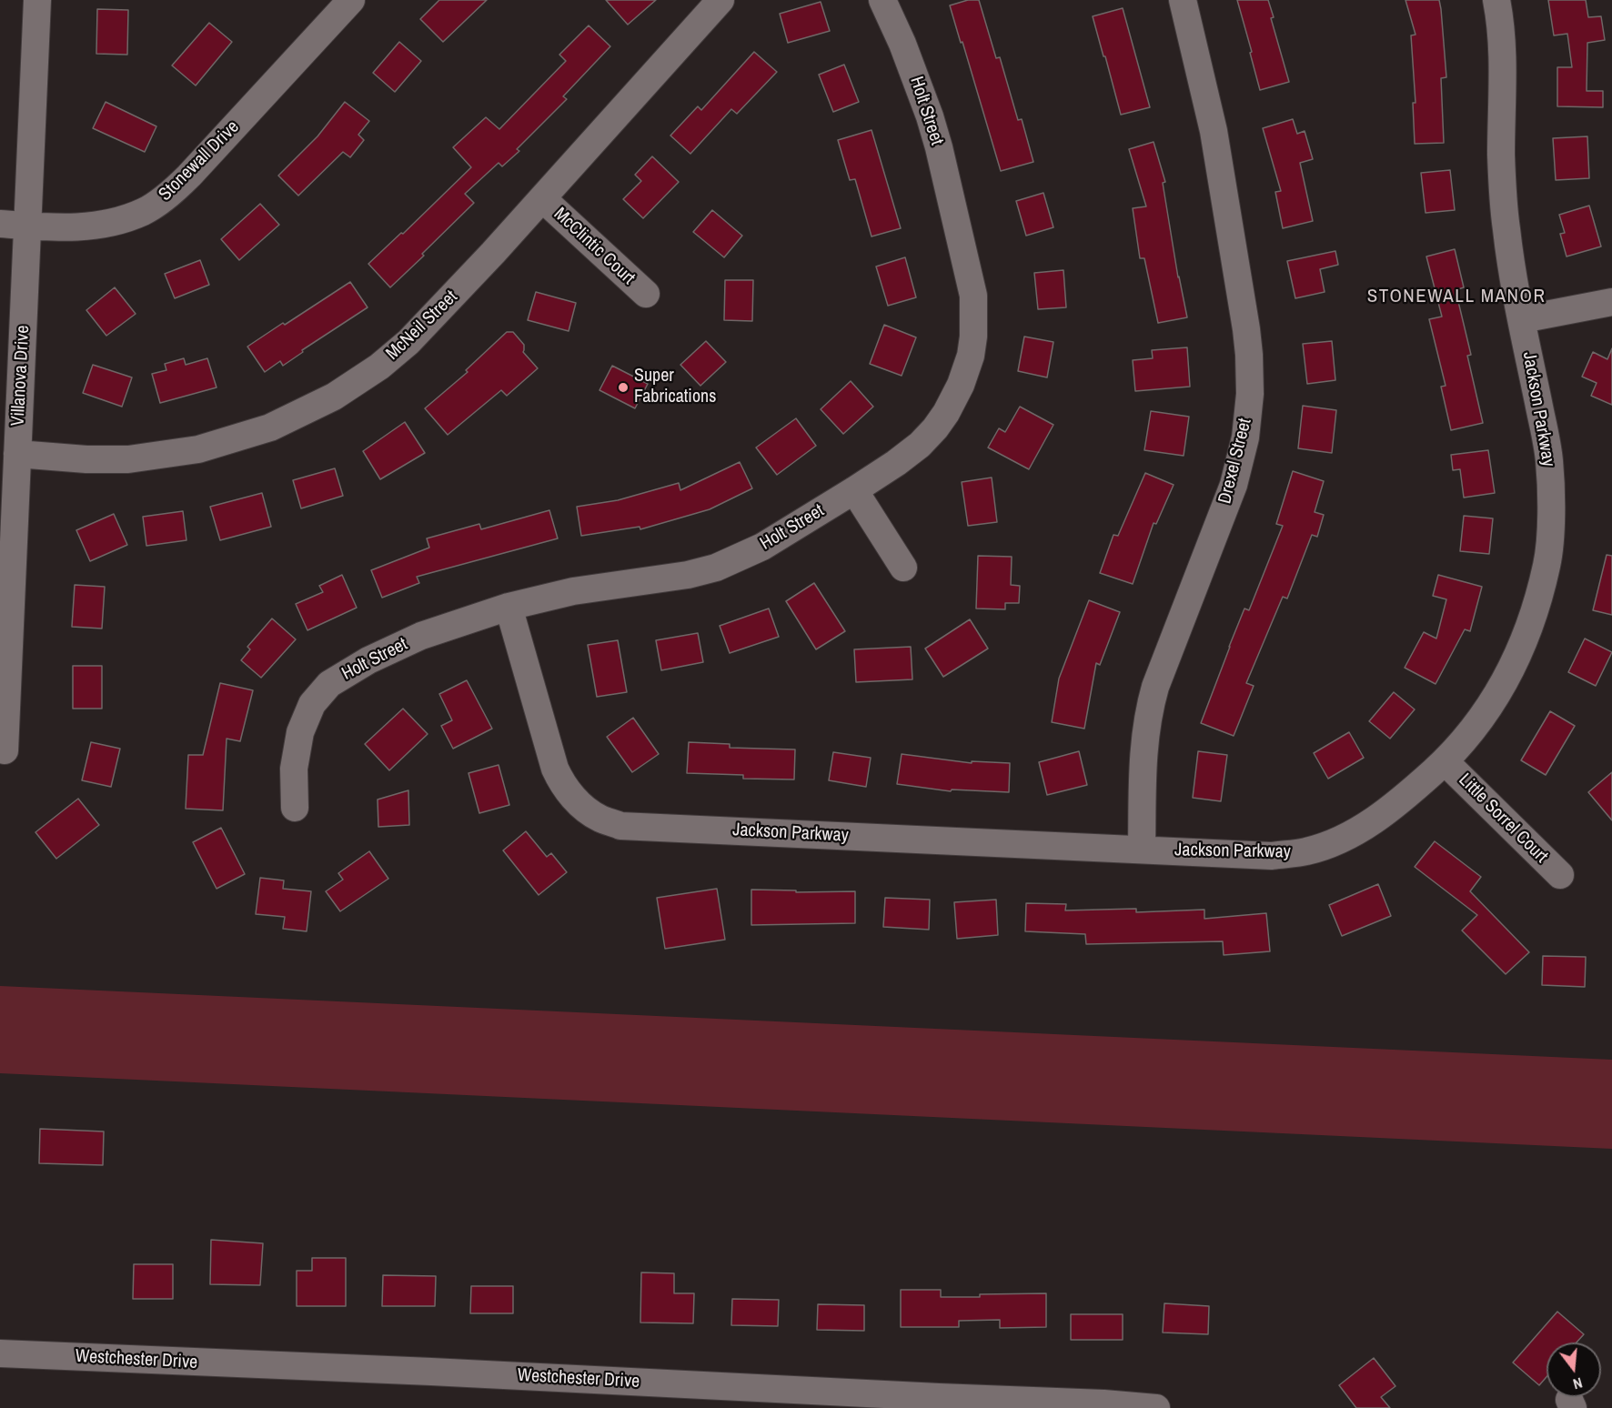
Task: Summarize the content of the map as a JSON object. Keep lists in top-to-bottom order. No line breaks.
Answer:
{"streets":{"street":["Holt Street","Stonewall Drive","McClintic Court","McNeil Street","Villanova Drive","Jackson Parkway","Drexel Street","Little Sorrel Court","Westchester Drive"]},"crossings":[["Holt Street","Jackson Parkway"],["Stonewall Drive","Villanova Drive"],["McClintic Court","McNeil Street"],["McNeil Street","Villanova Drive"],["Jackson Parkway","Drexel Street"],["Jackson Parkway","Little Sorrel Court"]],"districts":["STONEWALL MANOR"],"places":["Super Fabrications"],"north":"bottom"}
